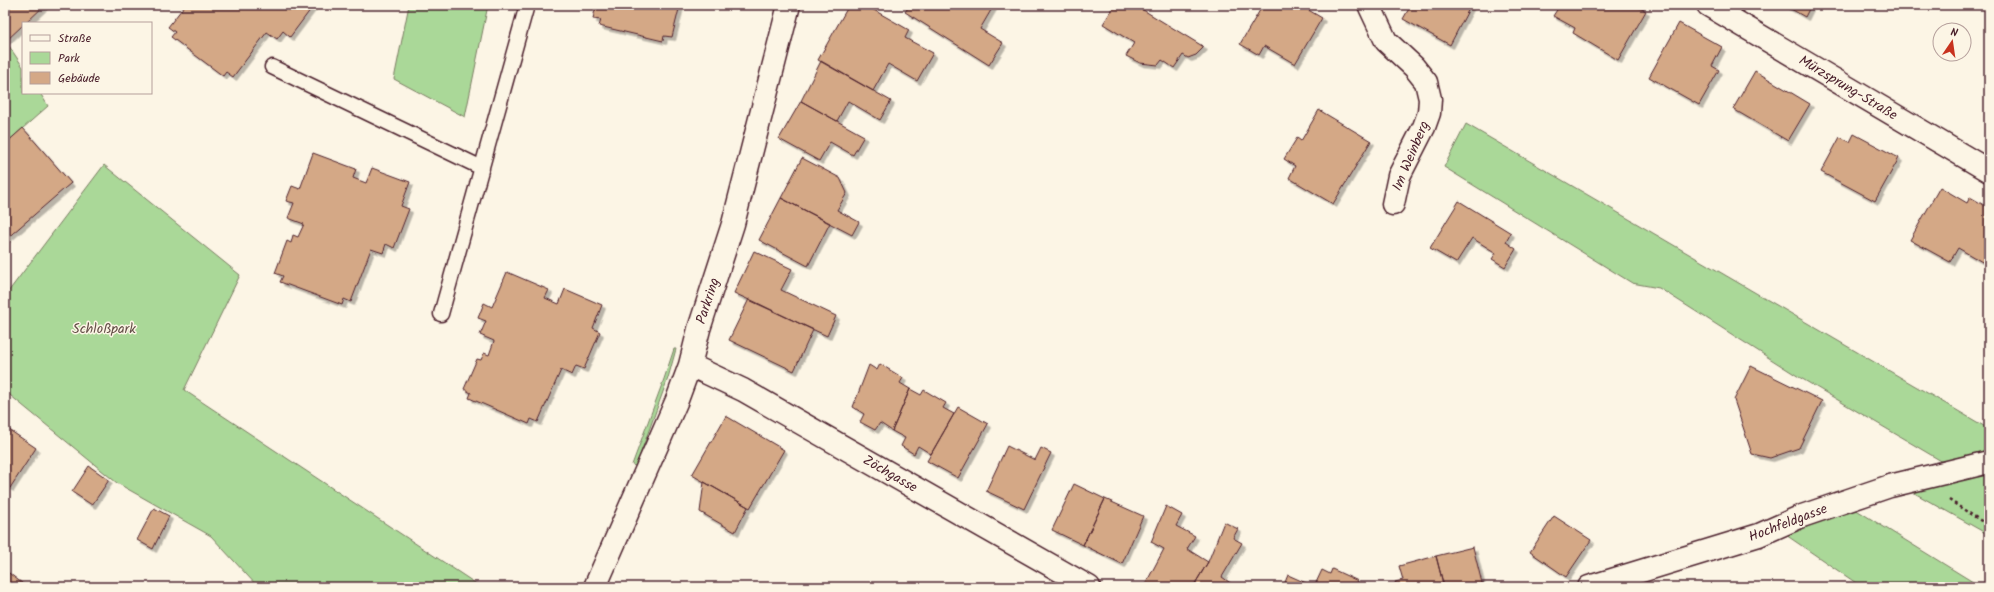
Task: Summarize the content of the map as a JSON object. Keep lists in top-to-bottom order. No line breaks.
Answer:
{"streets":{"street":["Mürzsprung-Straße","Im Weinberg","Parkring","Zöchgasse","Hochfeldgasse"]},"crossings":[["Parkring","Zöchgasse"]],"parks":["Schloßpark"],"legend":["Straße","Park","Gebäude"],"north":"top"}
